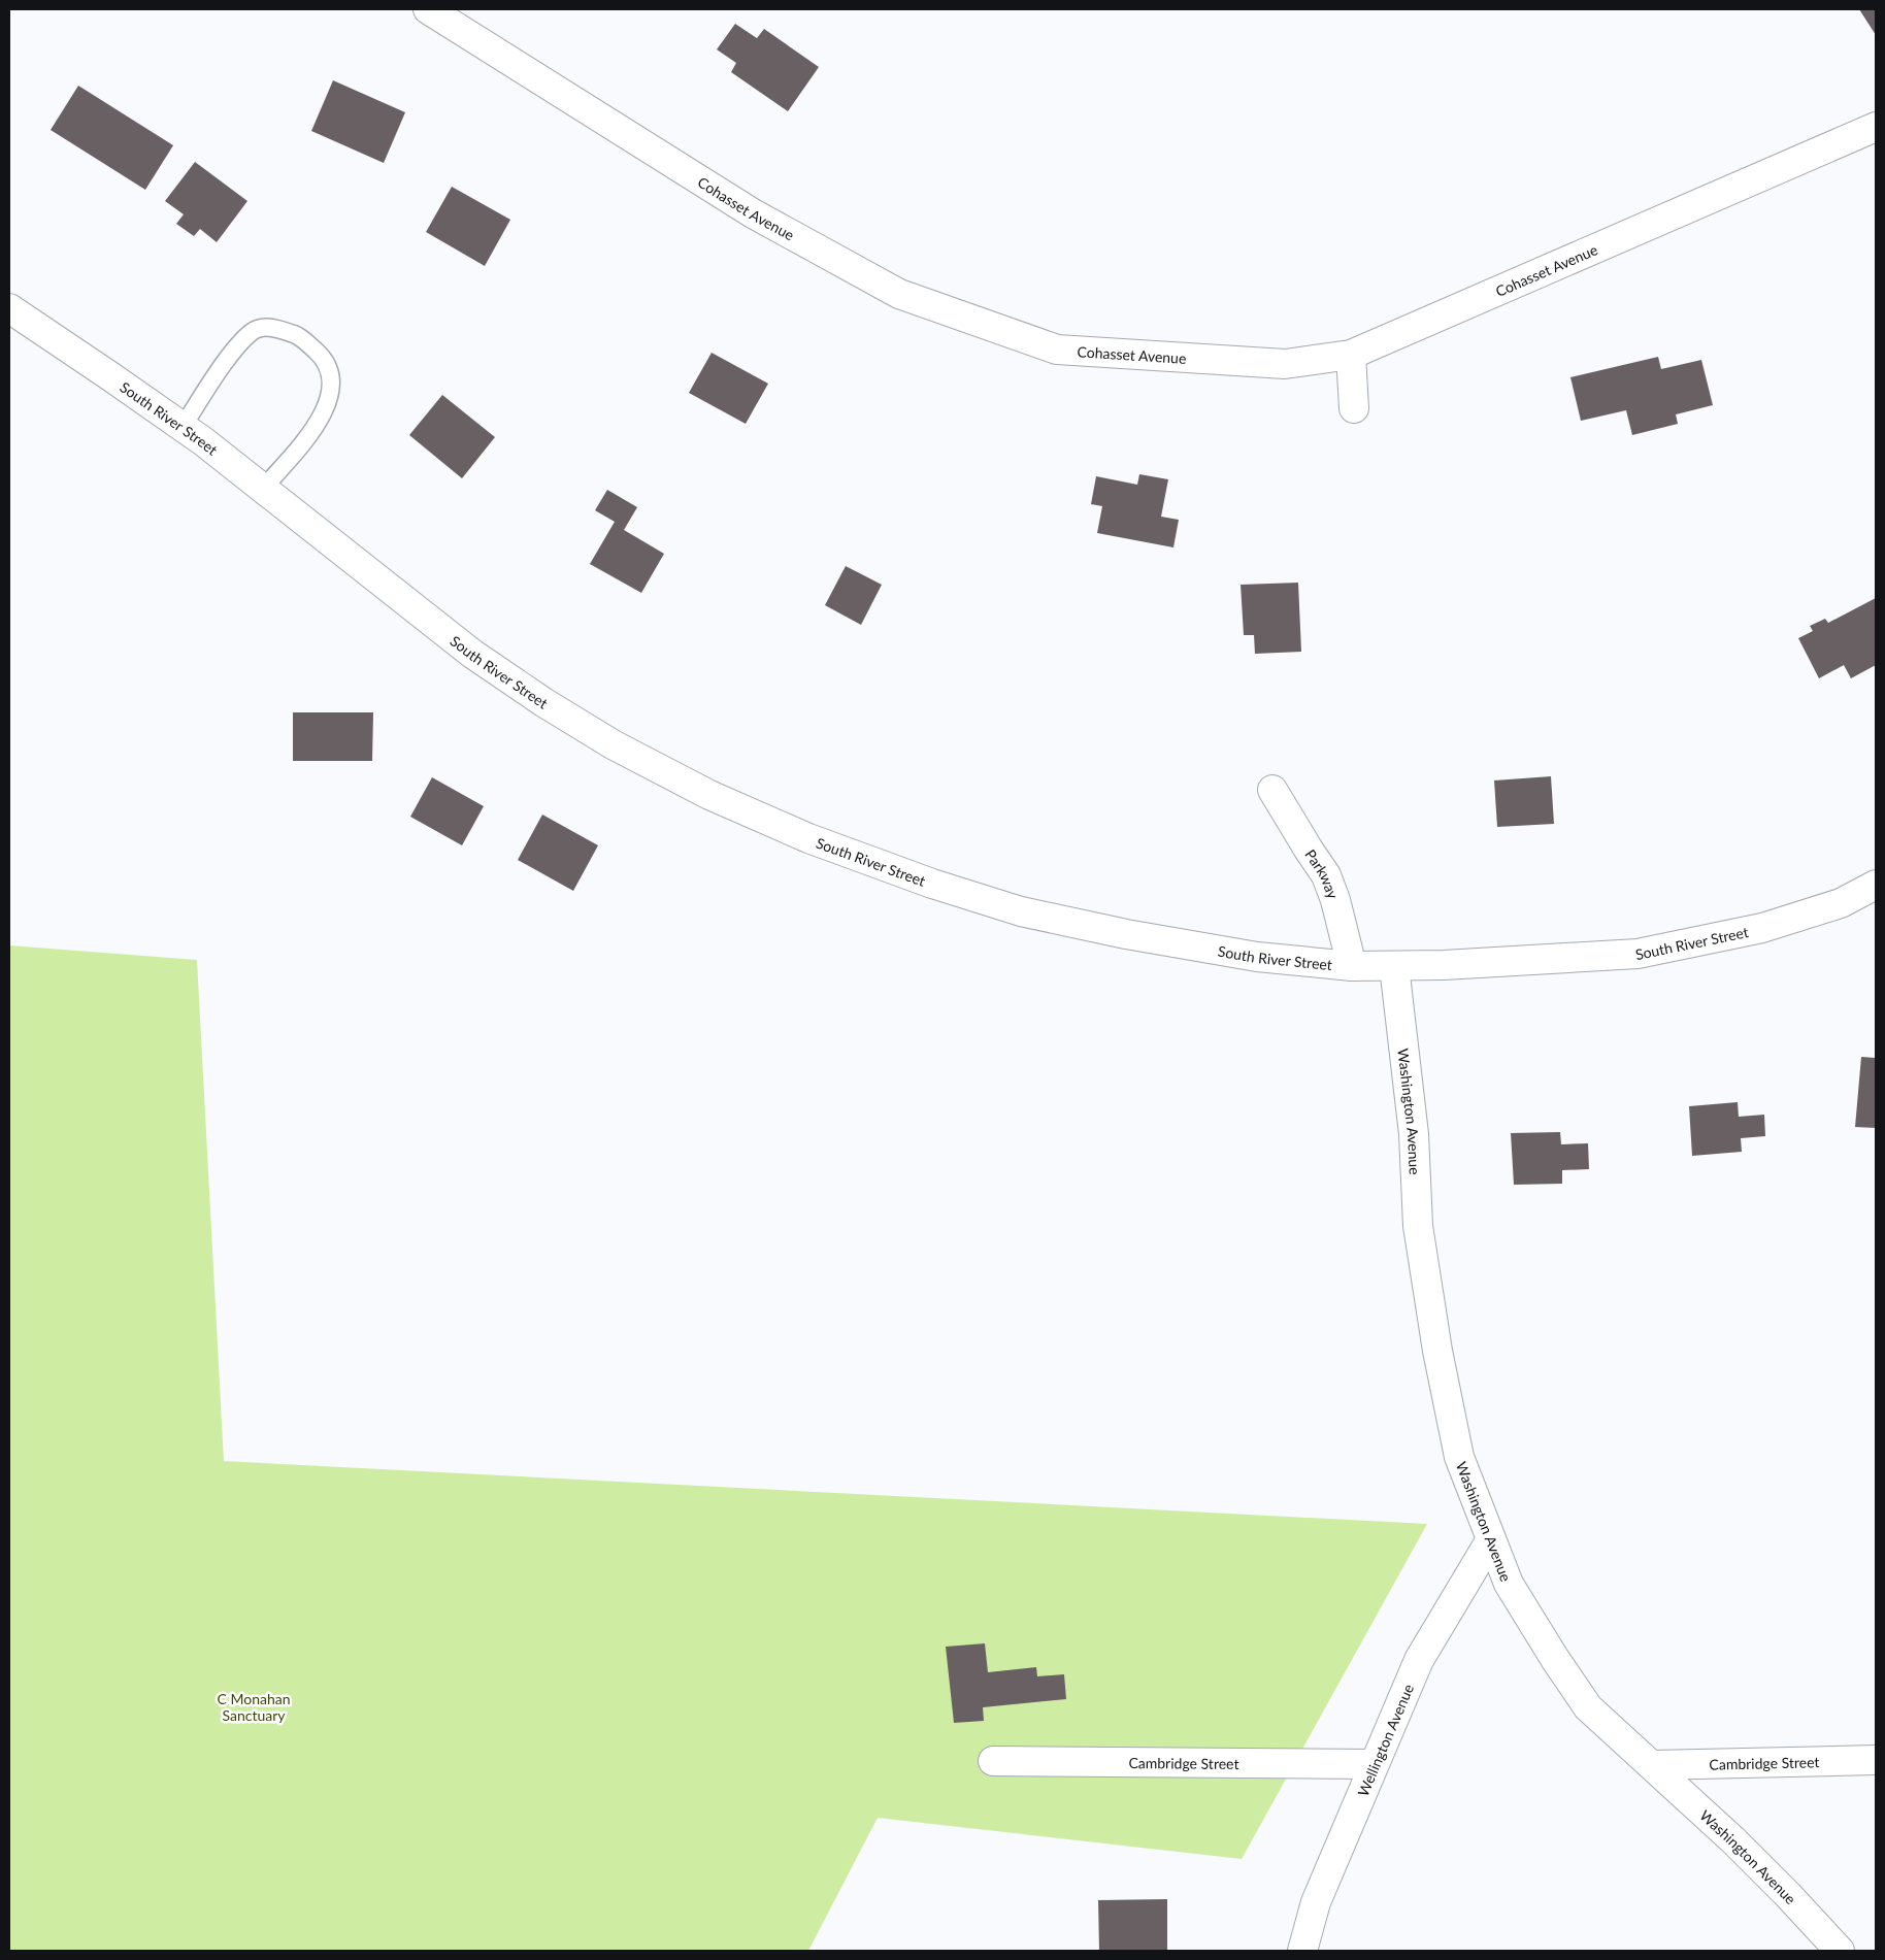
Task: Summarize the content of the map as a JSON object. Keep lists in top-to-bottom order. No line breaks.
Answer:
{"streets":{"street":["Cohasset Avenue","South River Street","Parkway","Washington Avenue","Wellington Avenue","Cambridge Street"]},"crossings":[["South River Street","Parkway"],["South River Street","Washington Avenue"],["Washington Avenue","Wellington Avenue"],["Washington Avenue","Cambridge Street"],["Wellington Avenue","Cambridge Street"]],"parks":["C Monahan Sanctuary"]}
